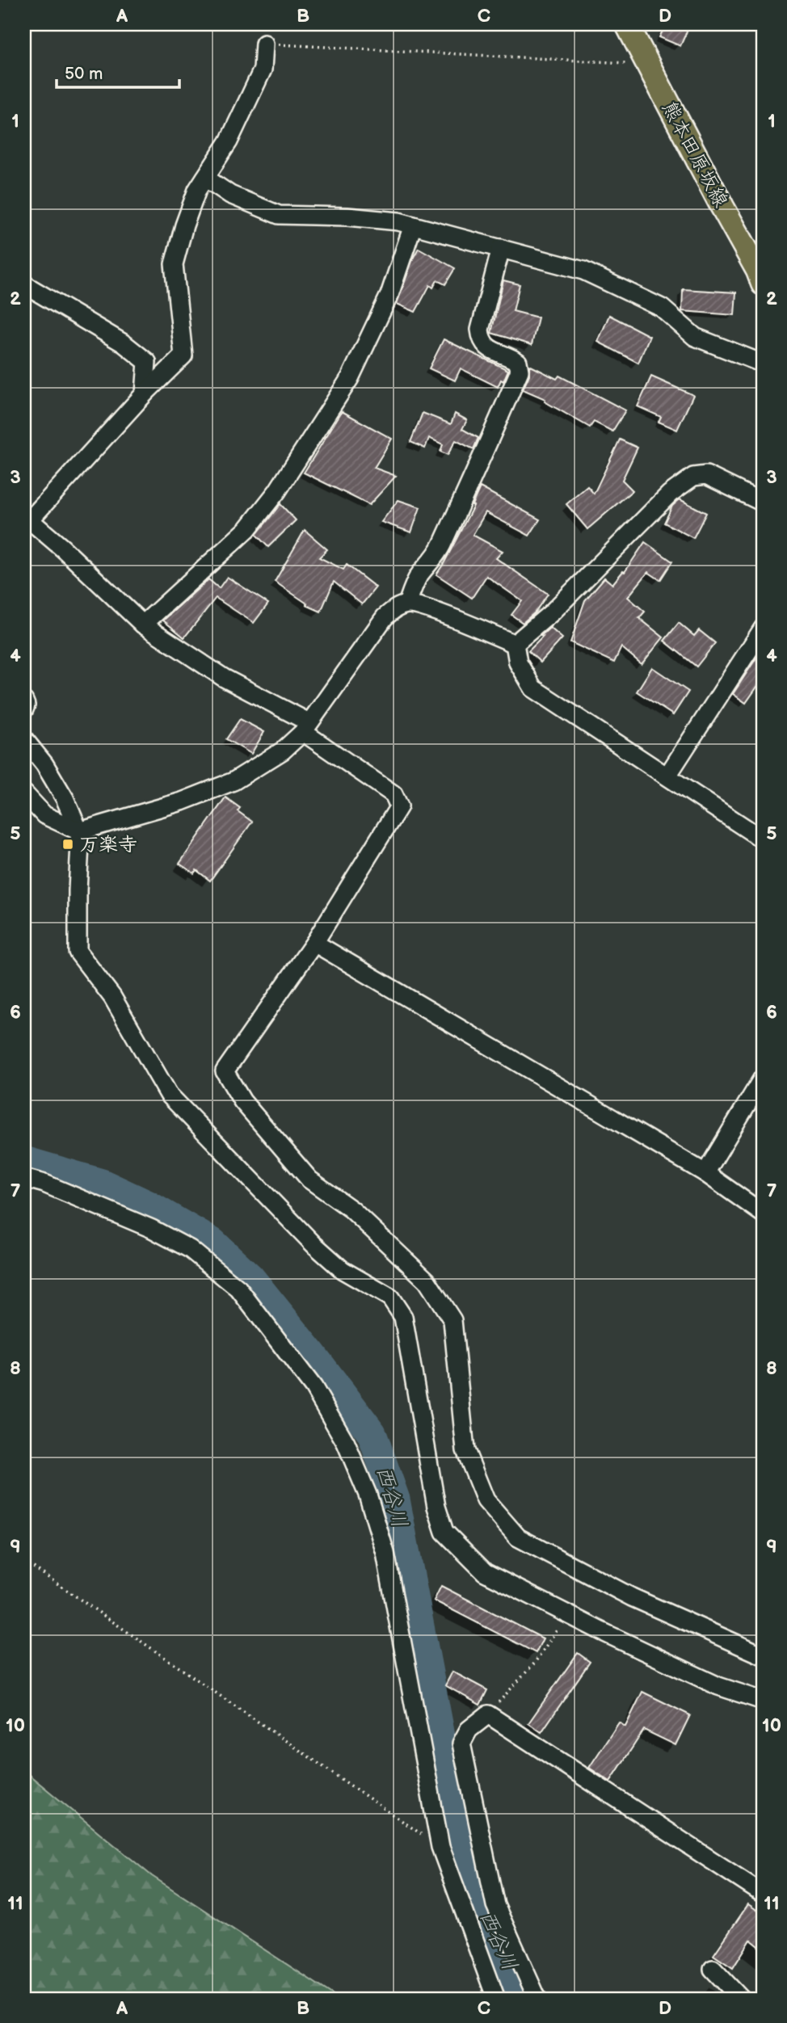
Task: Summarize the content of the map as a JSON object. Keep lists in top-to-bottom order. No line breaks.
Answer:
{"streets":{"main road":["熊本田原坂線"]},"water":["西谷川"],"places":{"transit":["万楽寺"]},"scale_bar":"50 m","grid":{"columns":["A","B","C","D"],"rows":["1","2","3","4","5","6","7","8","9","10","11"]}}
